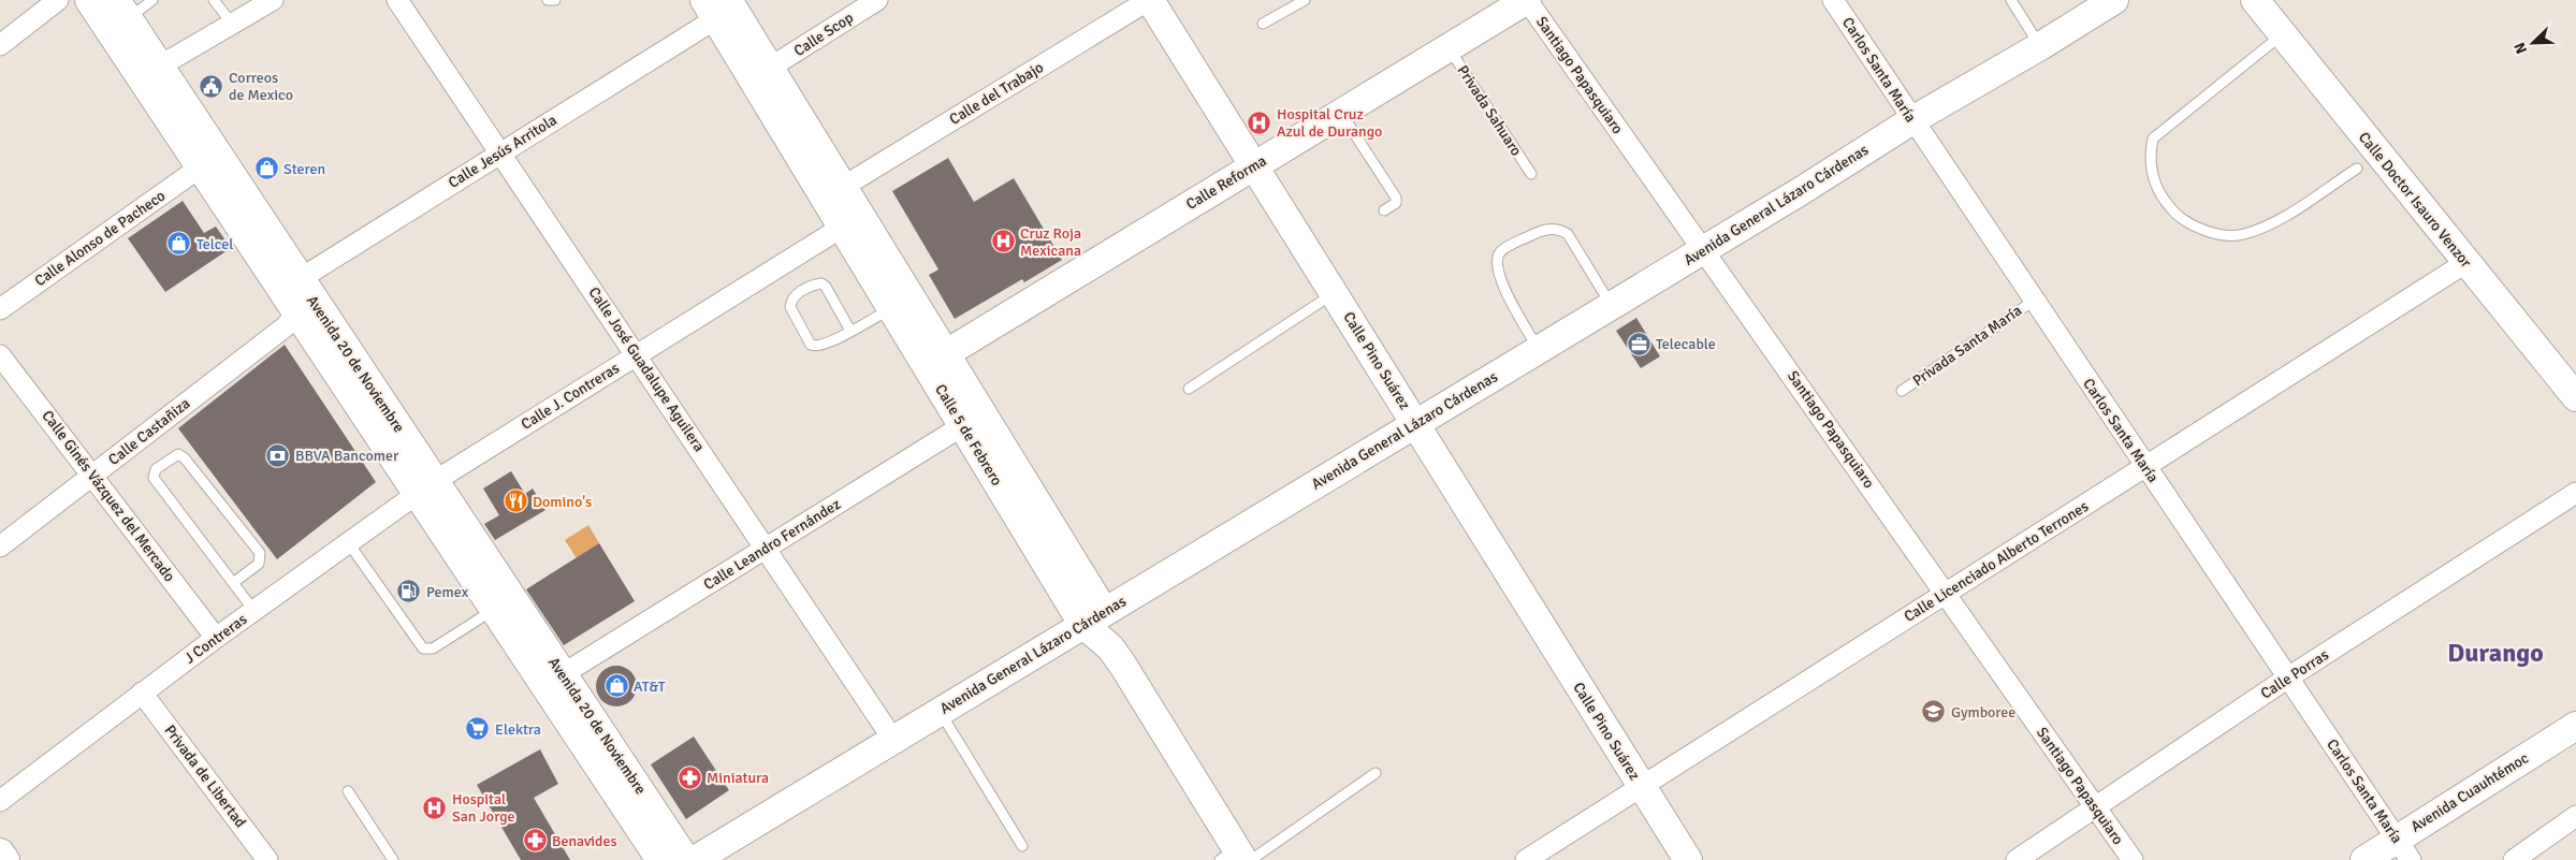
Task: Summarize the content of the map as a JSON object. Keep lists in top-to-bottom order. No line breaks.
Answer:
{"streets":{"street":["Calle Scop","Carlos Santa María","Santiago Papasquiaro","Calle del Trabajo","Calle Jesús Arritola","Calle Reforma","Calle Doctor Isauro Venzor","Avenida General Lázaro Cárdenas","Calle Alonso de Pacheco","Calle Pino Suárez","Avenida 20 de Noviembre","Calle José Guadalupe Aguilera","Calle J. Contreras","Calle Castañiza","Calle 5 de Febrero","Calle Ginés Vázquez del Mercado","Calle Leandro Fernández","Calle Licenciado Alberto Terrones","J Contreras","Calle Porras","Privada de Libertad","Avenida Cuauhtémoc"],"lane":["Privada Sahuaro","Privada Santa María"]},"crossings":[["Calle Scop","Calle 5 de Febrero"],["Carlos Santa María","Avenida General Lázaro Cárdenas"],["Carlos Santa María","Privada Santa María"],["Carlos Santa María","Calle Licenciado Alberto Terrones"],["Carlos Santa María","Calle Porras"],["Carlos Santa María","Avenida Cuauhtémoc"],["Santiago Papasquiaro","Calle Reforma"],["Santiago Papasquiaro","Avenida General Lázaro Cárdenas"],["Santiago Papasquiaro","Calle Licenciado Alberto Terrones"],["Santiago Papasquiaro","Calle Porras"],["Calle del Trabajo","Calle Pino Suárez"],["Calle del Trabajo","Calle 5 de Febrero"],["Privada Sahuaro","Calle Reforma"],["Calle Jesús Arritola","Avenida 20 de Noviembre"],["Calle Jesús Arritola","Calle José Guadalupe Aguilera"],["Calle Jesús Arritola","Calle 5 de Febrero"],["Calle Reforma","Calle Pino Suárez"],["Calle Reforma","Calle 5 de Febrero"],["Calle Doctor Isauro Venzor","Calle Licenciado Alberto Terrones"],["Avenida General Lázaro Cárdenas","Calle Pino Suárez"],["Avenida General Lázaro Cárdenas","Calle José Guadalupe Aguilera"],["Avenida General Lázaro Cárdenas","Calle 5 de Febrero"],["Calle Alonso de Pacheco","Avenida 20 de Noviembre"],["Calle Pino Suárez","Calle Licenciado Alberto Terrones"],["Avenida 20 de Noviembre","Calle J. Contreras"],["Avenida 20 de Noviembre","Calle Castañiza"],["Avenida 20 de Noviembre","Calle Leandro Fernández"],["Avenida 20 de Noviembre","J Contreras"],["Calle José Guadalupe Aguilera","Calle J. Contreras"],["Calle José Guadalupe Aguilera","Calle Leandro Fernández"],["Calle J. Contreras","Calle 5 de Febrero"],["Calle J. Contreras","J Contreras"],["Calle Castañiza","Calle Ginés Vázquez del Mercado"],["Calle 5 de Febrero","Calle Leandro Fernández"],["Calle Ginés Vázquez del Mercado","J Contreras"],["J Contreras","Privada de Libertad"]],"districts":["Durango"],"places":{"public building":["Correos de Mexico"],"hospital":["Hospital Cruz Azul de Durango","Cruz Roja Mexicana","Hospital San Jorge"],"shop":["Steren","Telcel","AT&T"],"office":["Telecable"],"bank":["BBVA Bancomer"],"restaurant":["Domino's"],"fuel station":["Pemex"],"school or university":["Gymboree"],"supermarket":["Elektra"],"pharmacy":["Miniatura","Benavides"]},"north":"bottom left"}
